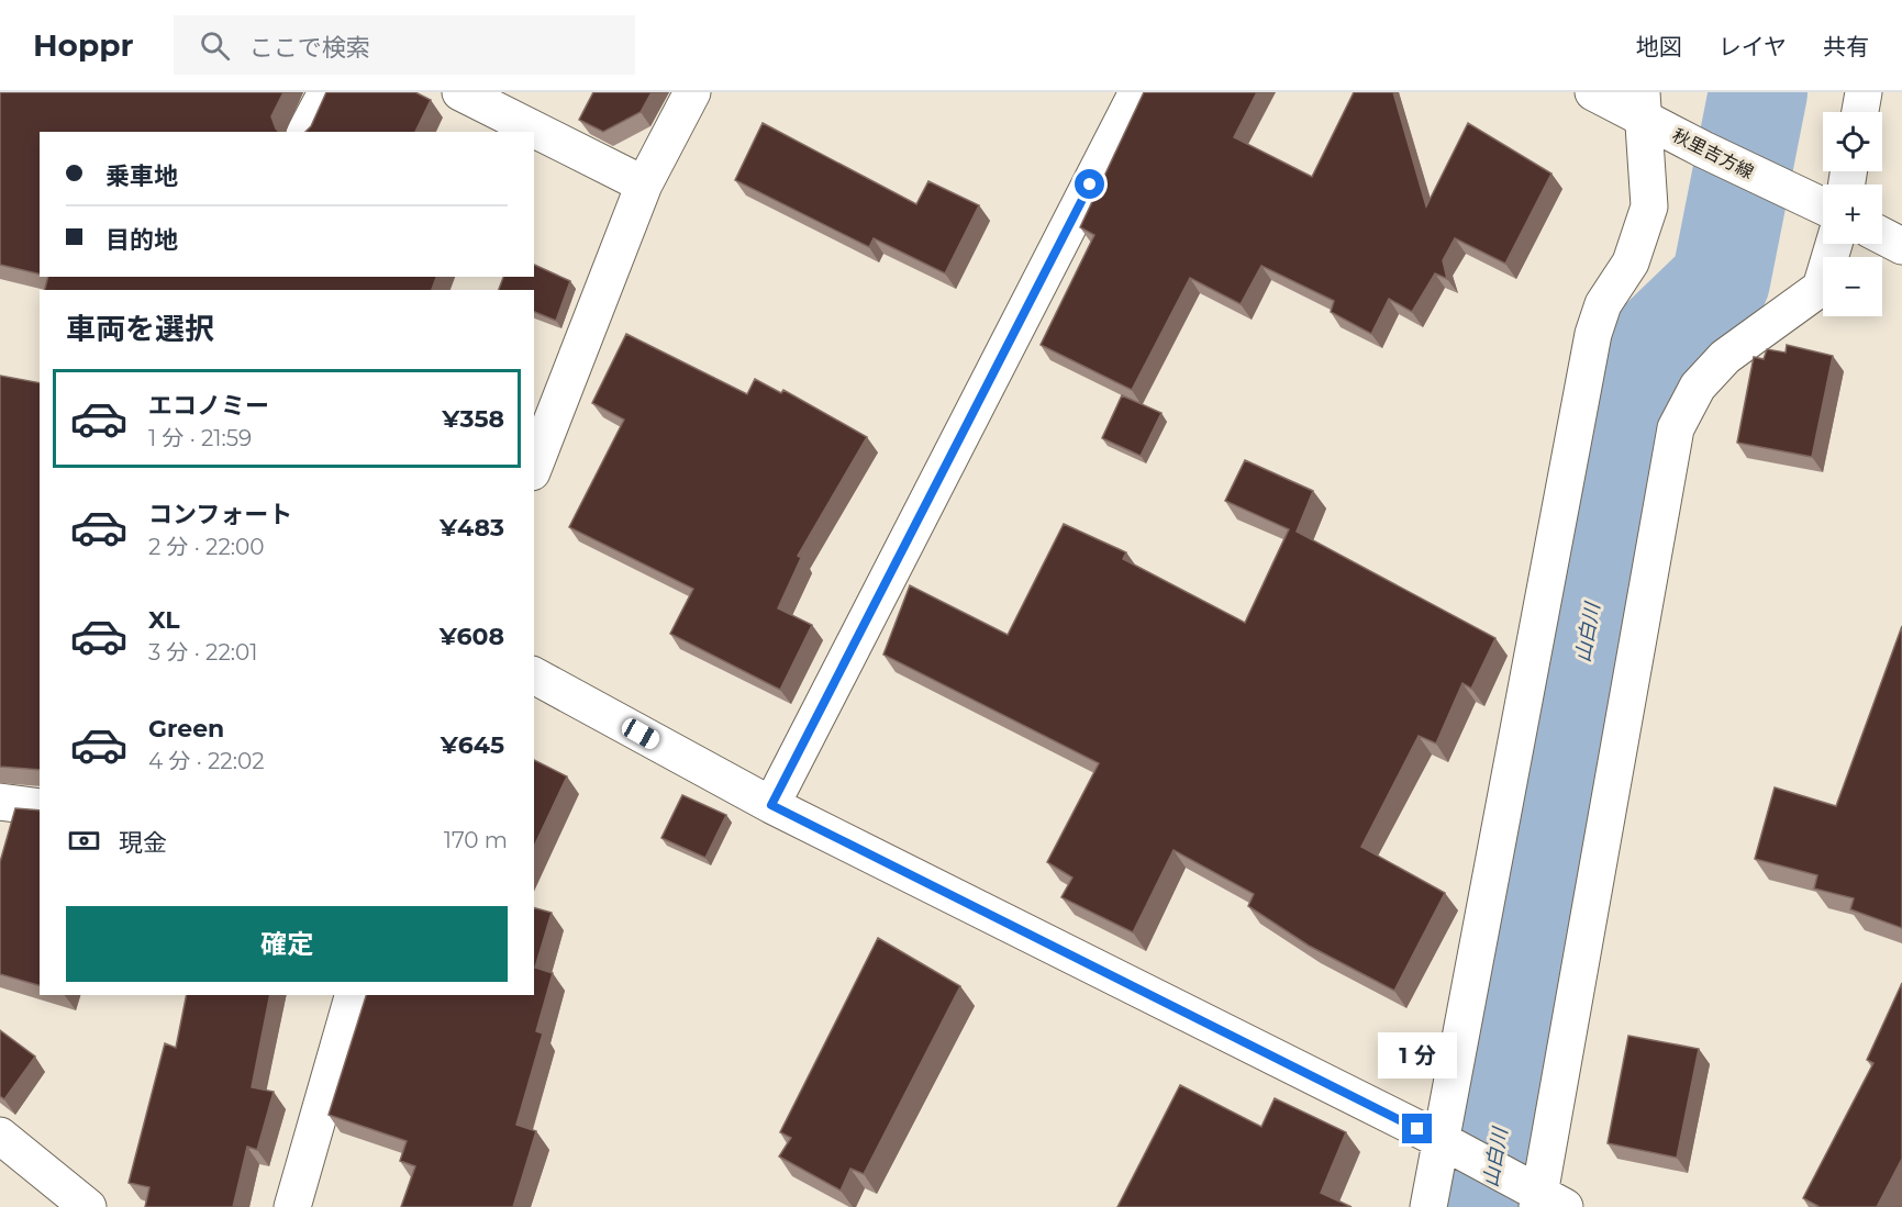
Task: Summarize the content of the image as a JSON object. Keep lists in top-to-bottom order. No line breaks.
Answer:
{"streets":{"street":["秋里吉方線"]},"water":["山白川"],"page":{"header":"Hoppr","search":"ここで検索","nav":["地図","レイヤ","共有"],"map_buttons":["+","−"],"banner":["乗車地","目的地"],"heading":"車両を選択","list":[{"name":"エコノミー","note":"1 分 · 21:59","value":"¥358"},{"name":"コンフォート","note":"2 分 · 22:00","value":"¥483"},{"name":"XL","note":"3 分 · 22:01","value":"¥608"},{"name":"Green","note":"4 分 · 22:02","value":"¥645"}],"pay":["現金","170 m"],"buttons":"確定","bubble":"1 分"}}
